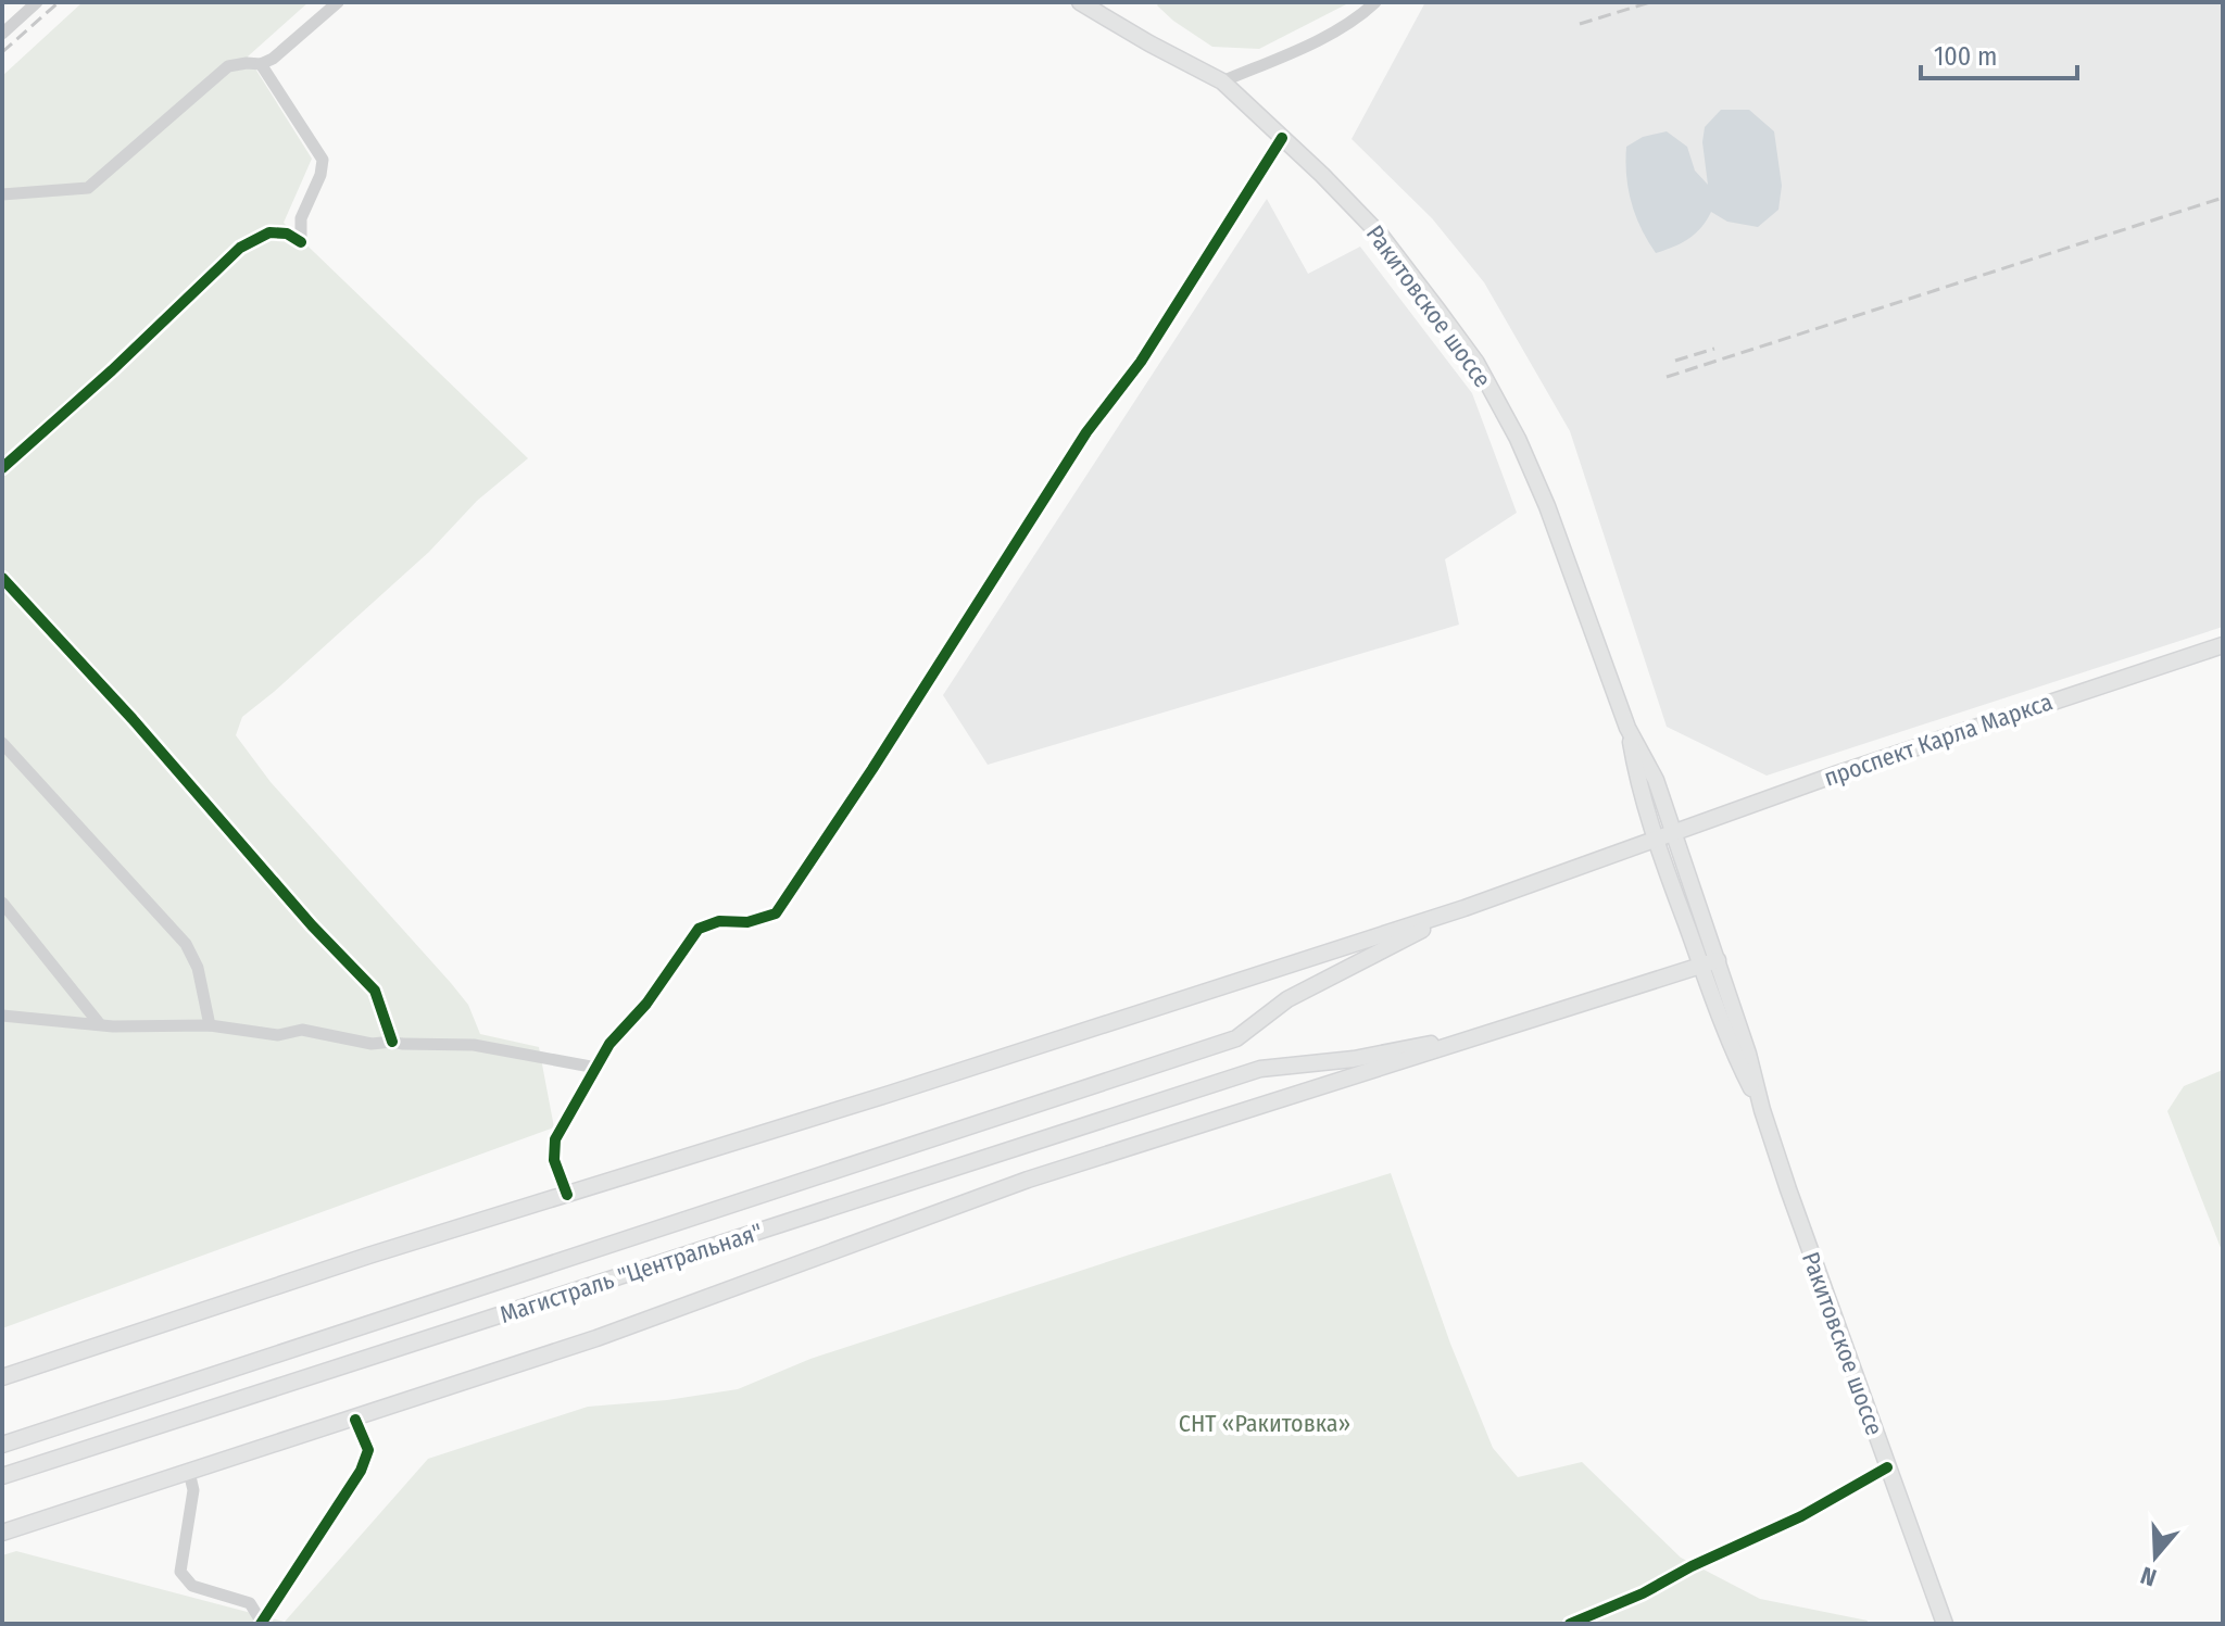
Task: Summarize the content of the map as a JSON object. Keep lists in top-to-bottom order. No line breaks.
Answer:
{"streets":{"main road":["Ракитовское шоссе","проспект Карла Маркса","Магистраль \"Центральная\""]},"crossings":[["Ракитовское шоссе","проспект Карла Маркса"],["проспект Карла Маркса","Магистраль \"Центральная\""]],"parks":["СНТ «Ракитовка»"],"scale_bar":"100 m","north":"bottom"}
